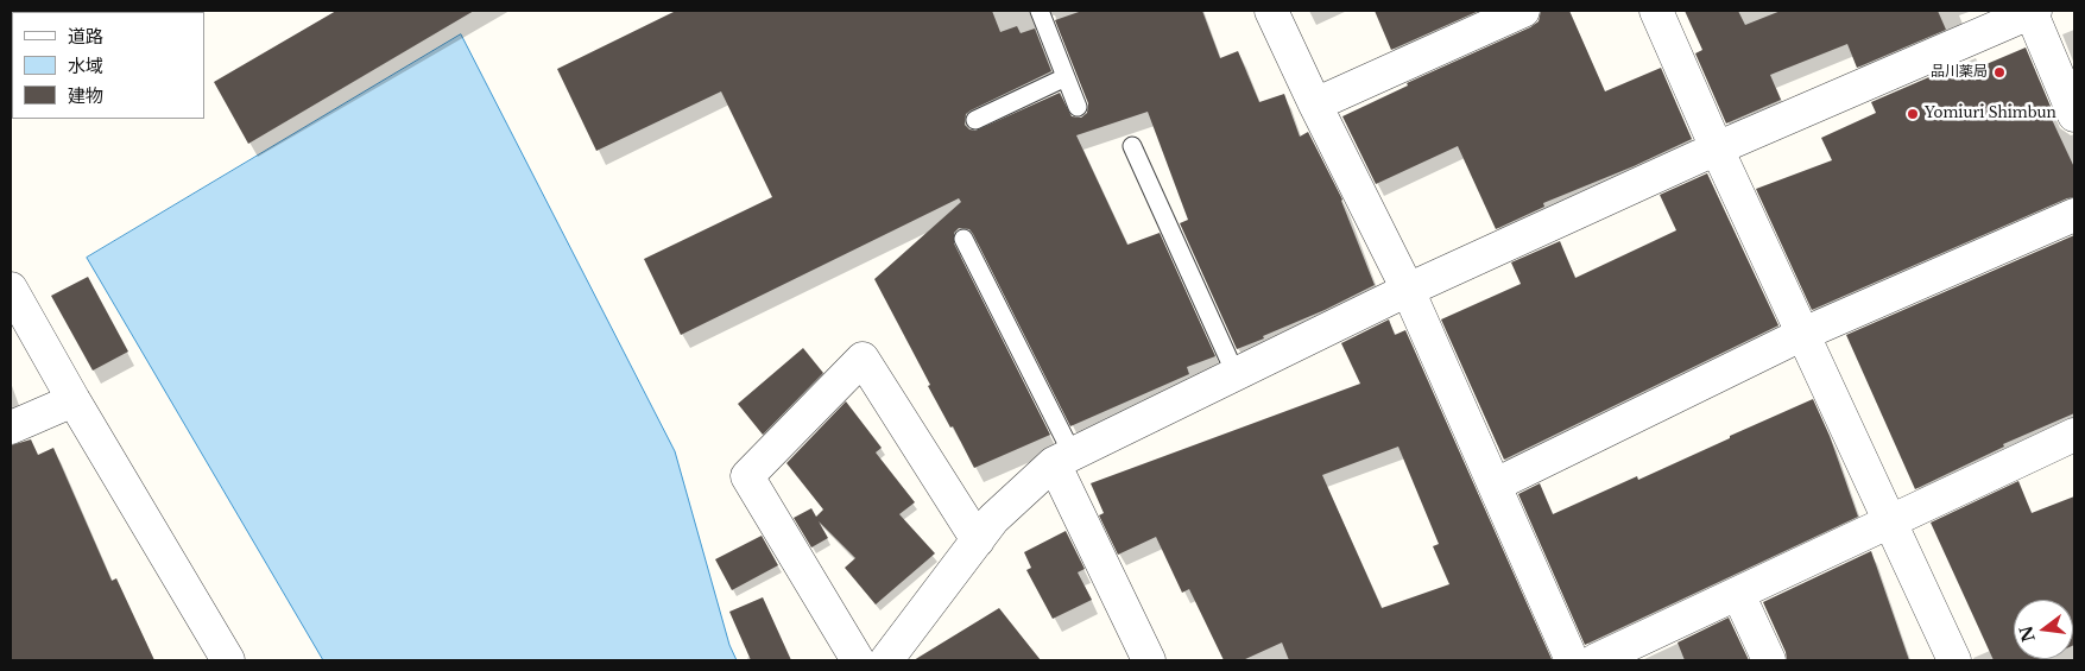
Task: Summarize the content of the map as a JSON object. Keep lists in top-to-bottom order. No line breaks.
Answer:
{"places":["品川薬局","Yomiuri Shimbun"],"legend":["道路","水域","建物"],"north":"left"}
